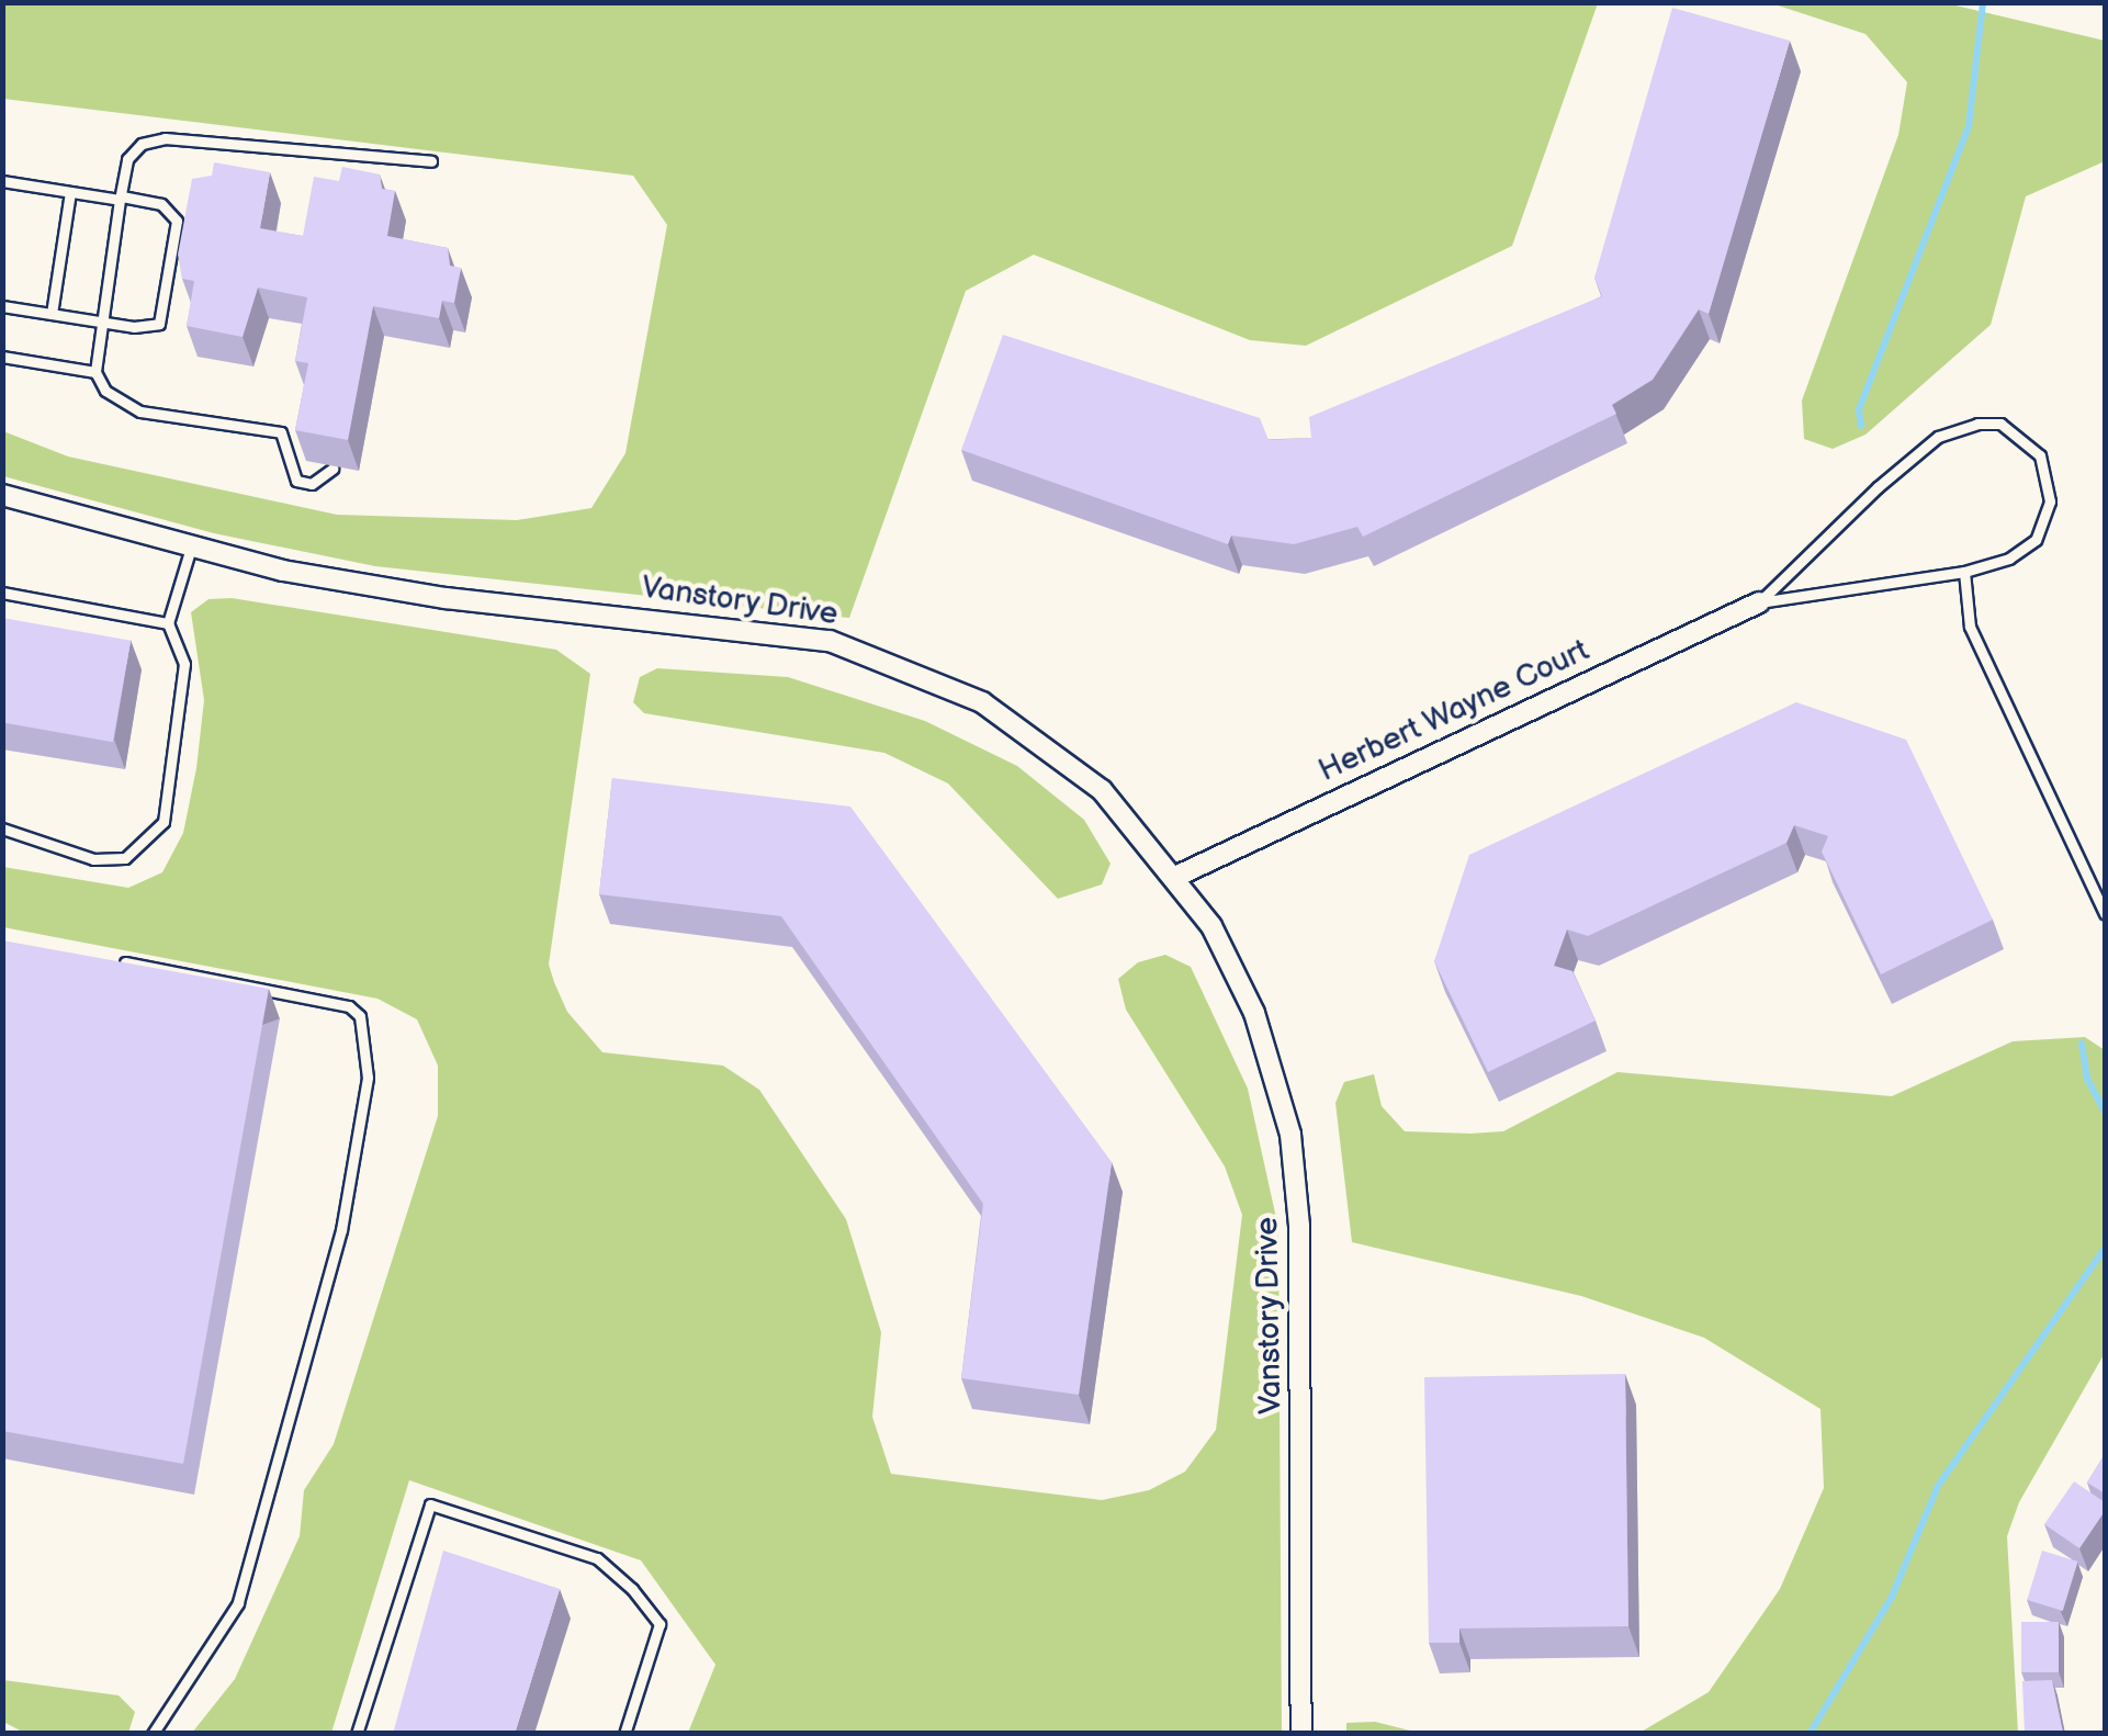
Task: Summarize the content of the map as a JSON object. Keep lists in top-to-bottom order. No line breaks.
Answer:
{"streets":{"street":["Vanstory Drive","Herbert Wayne Court"]},"crossings":[["Vanstory Drive","Herbert Wayne Court"]]}
